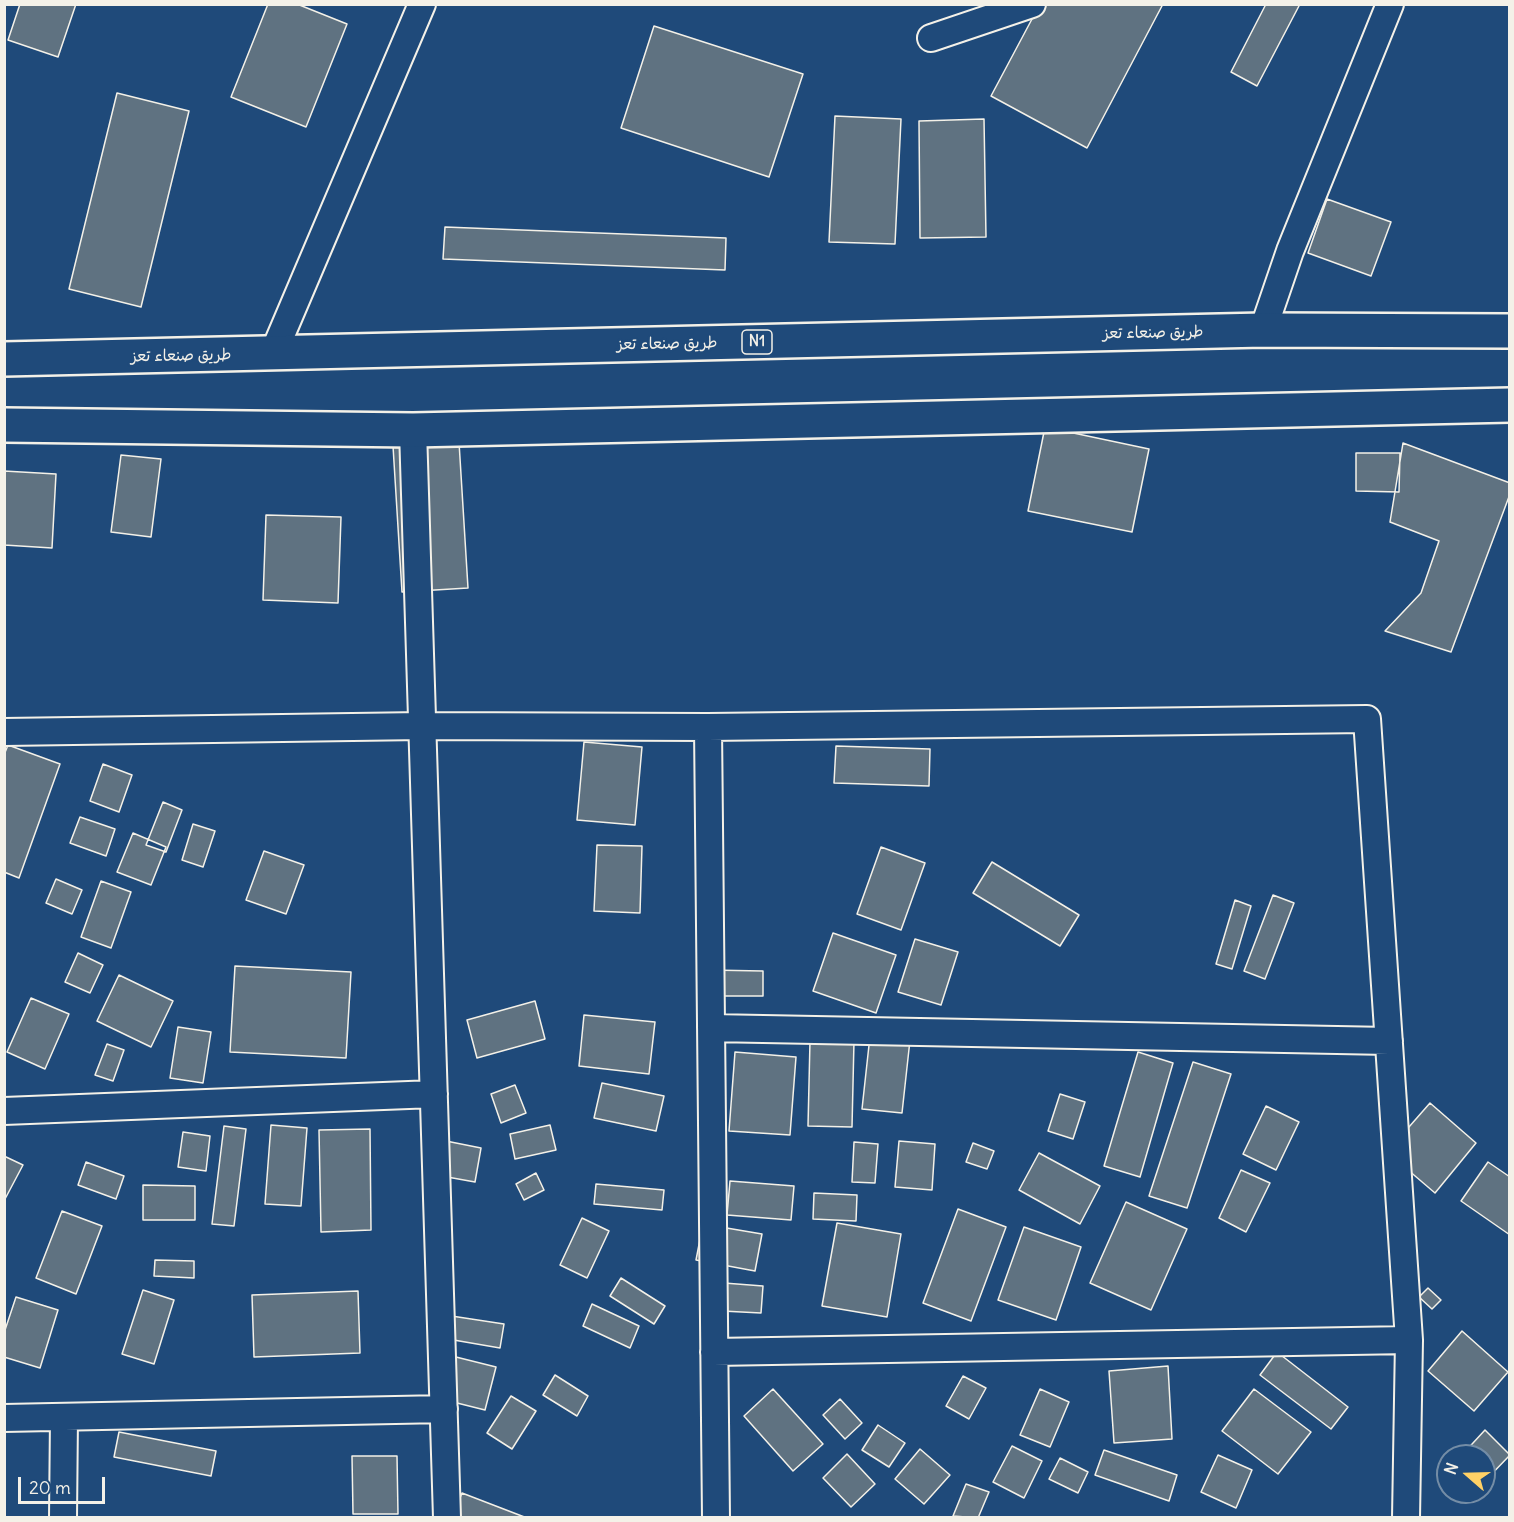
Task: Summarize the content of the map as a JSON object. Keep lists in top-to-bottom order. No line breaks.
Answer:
{"streets":{"highway":["طريق صنعاء تعز","N1"]},"scale_bar":"20 m","north":"left"}
